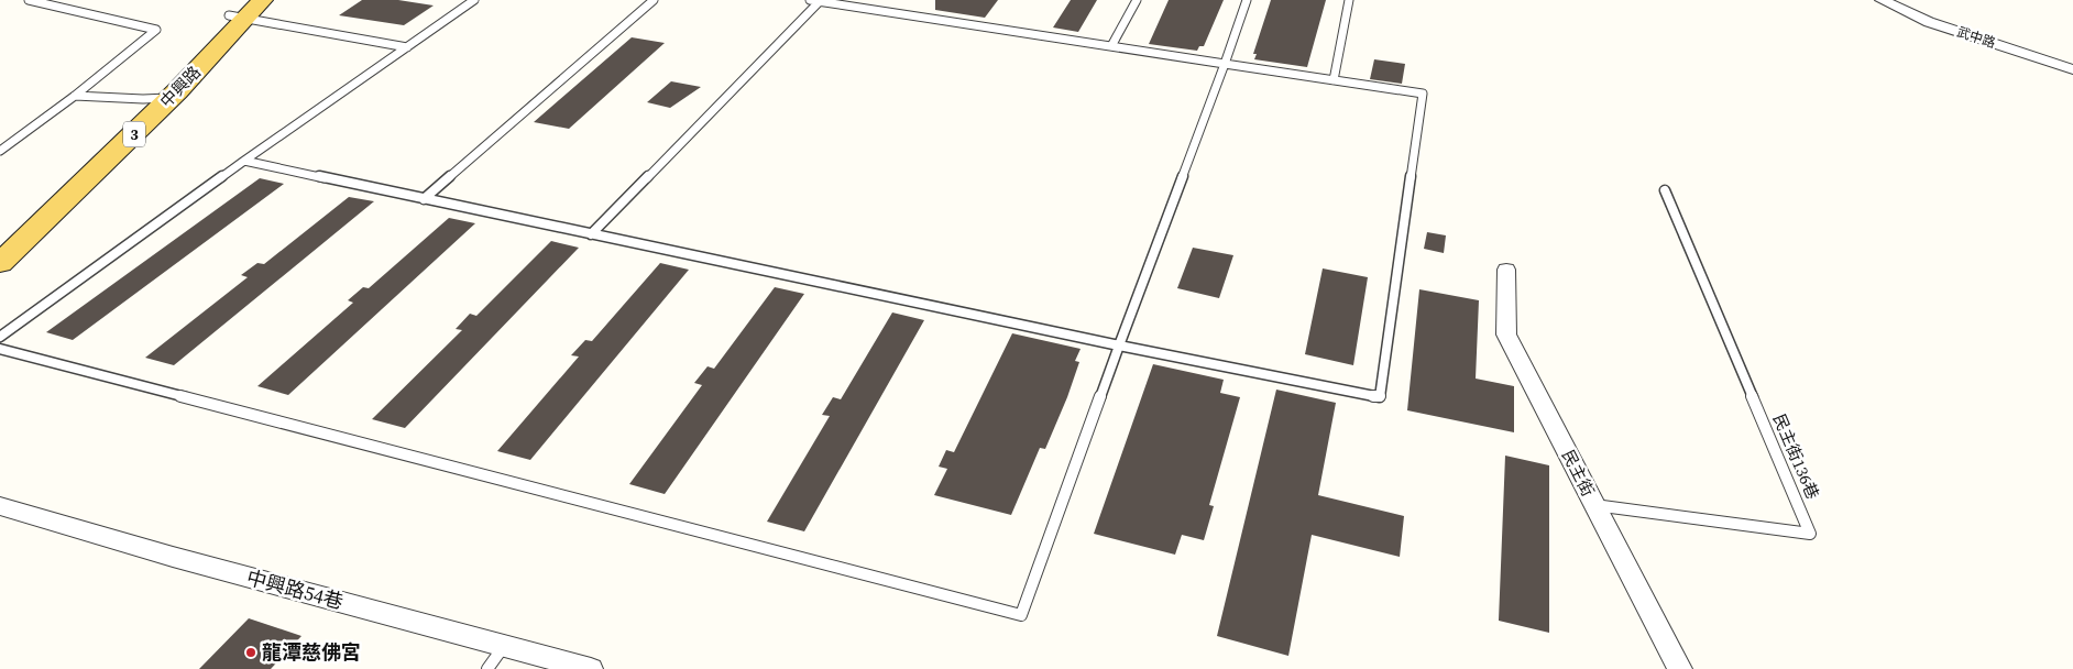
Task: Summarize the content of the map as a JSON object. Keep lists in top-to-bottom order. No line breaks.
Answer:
{"streets":{"main road":["中興路","3"],"street":["武中路","民主街","中興路54巷"],"lane":["民主街136巷"]},"crossings":[["民主街136巷","民主街"]],"places":["龍潭慈佛宮"]}
